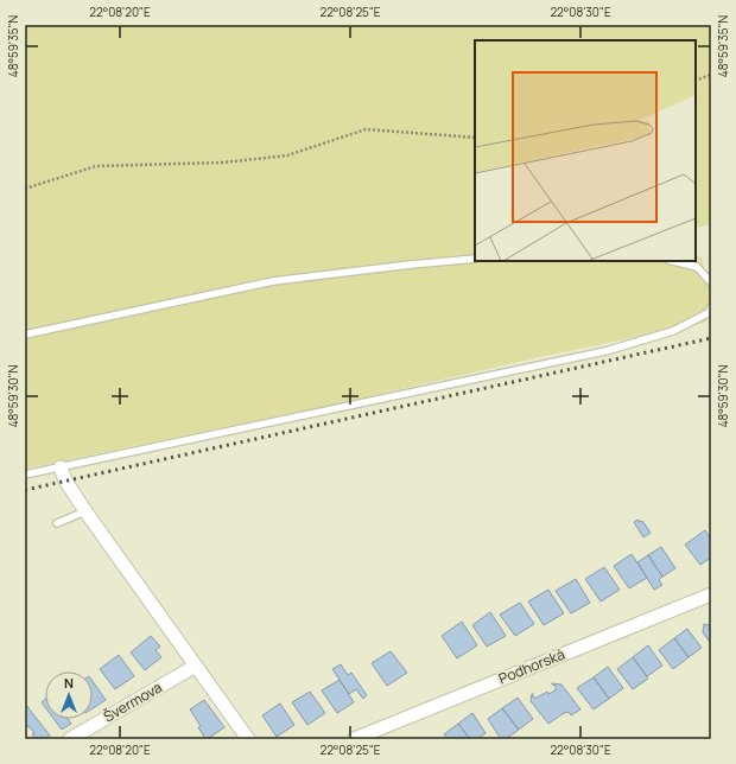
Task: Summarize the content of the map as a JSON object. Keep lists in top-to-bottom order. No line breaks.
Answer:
{"streets":{"street":["Podhorská","Švermova"]},"north":"top","coordinates":["22°08'20\"E","22°08'25\"E","22°08'30\"E","48°59'35\"N","48°59'30\"N"]}
